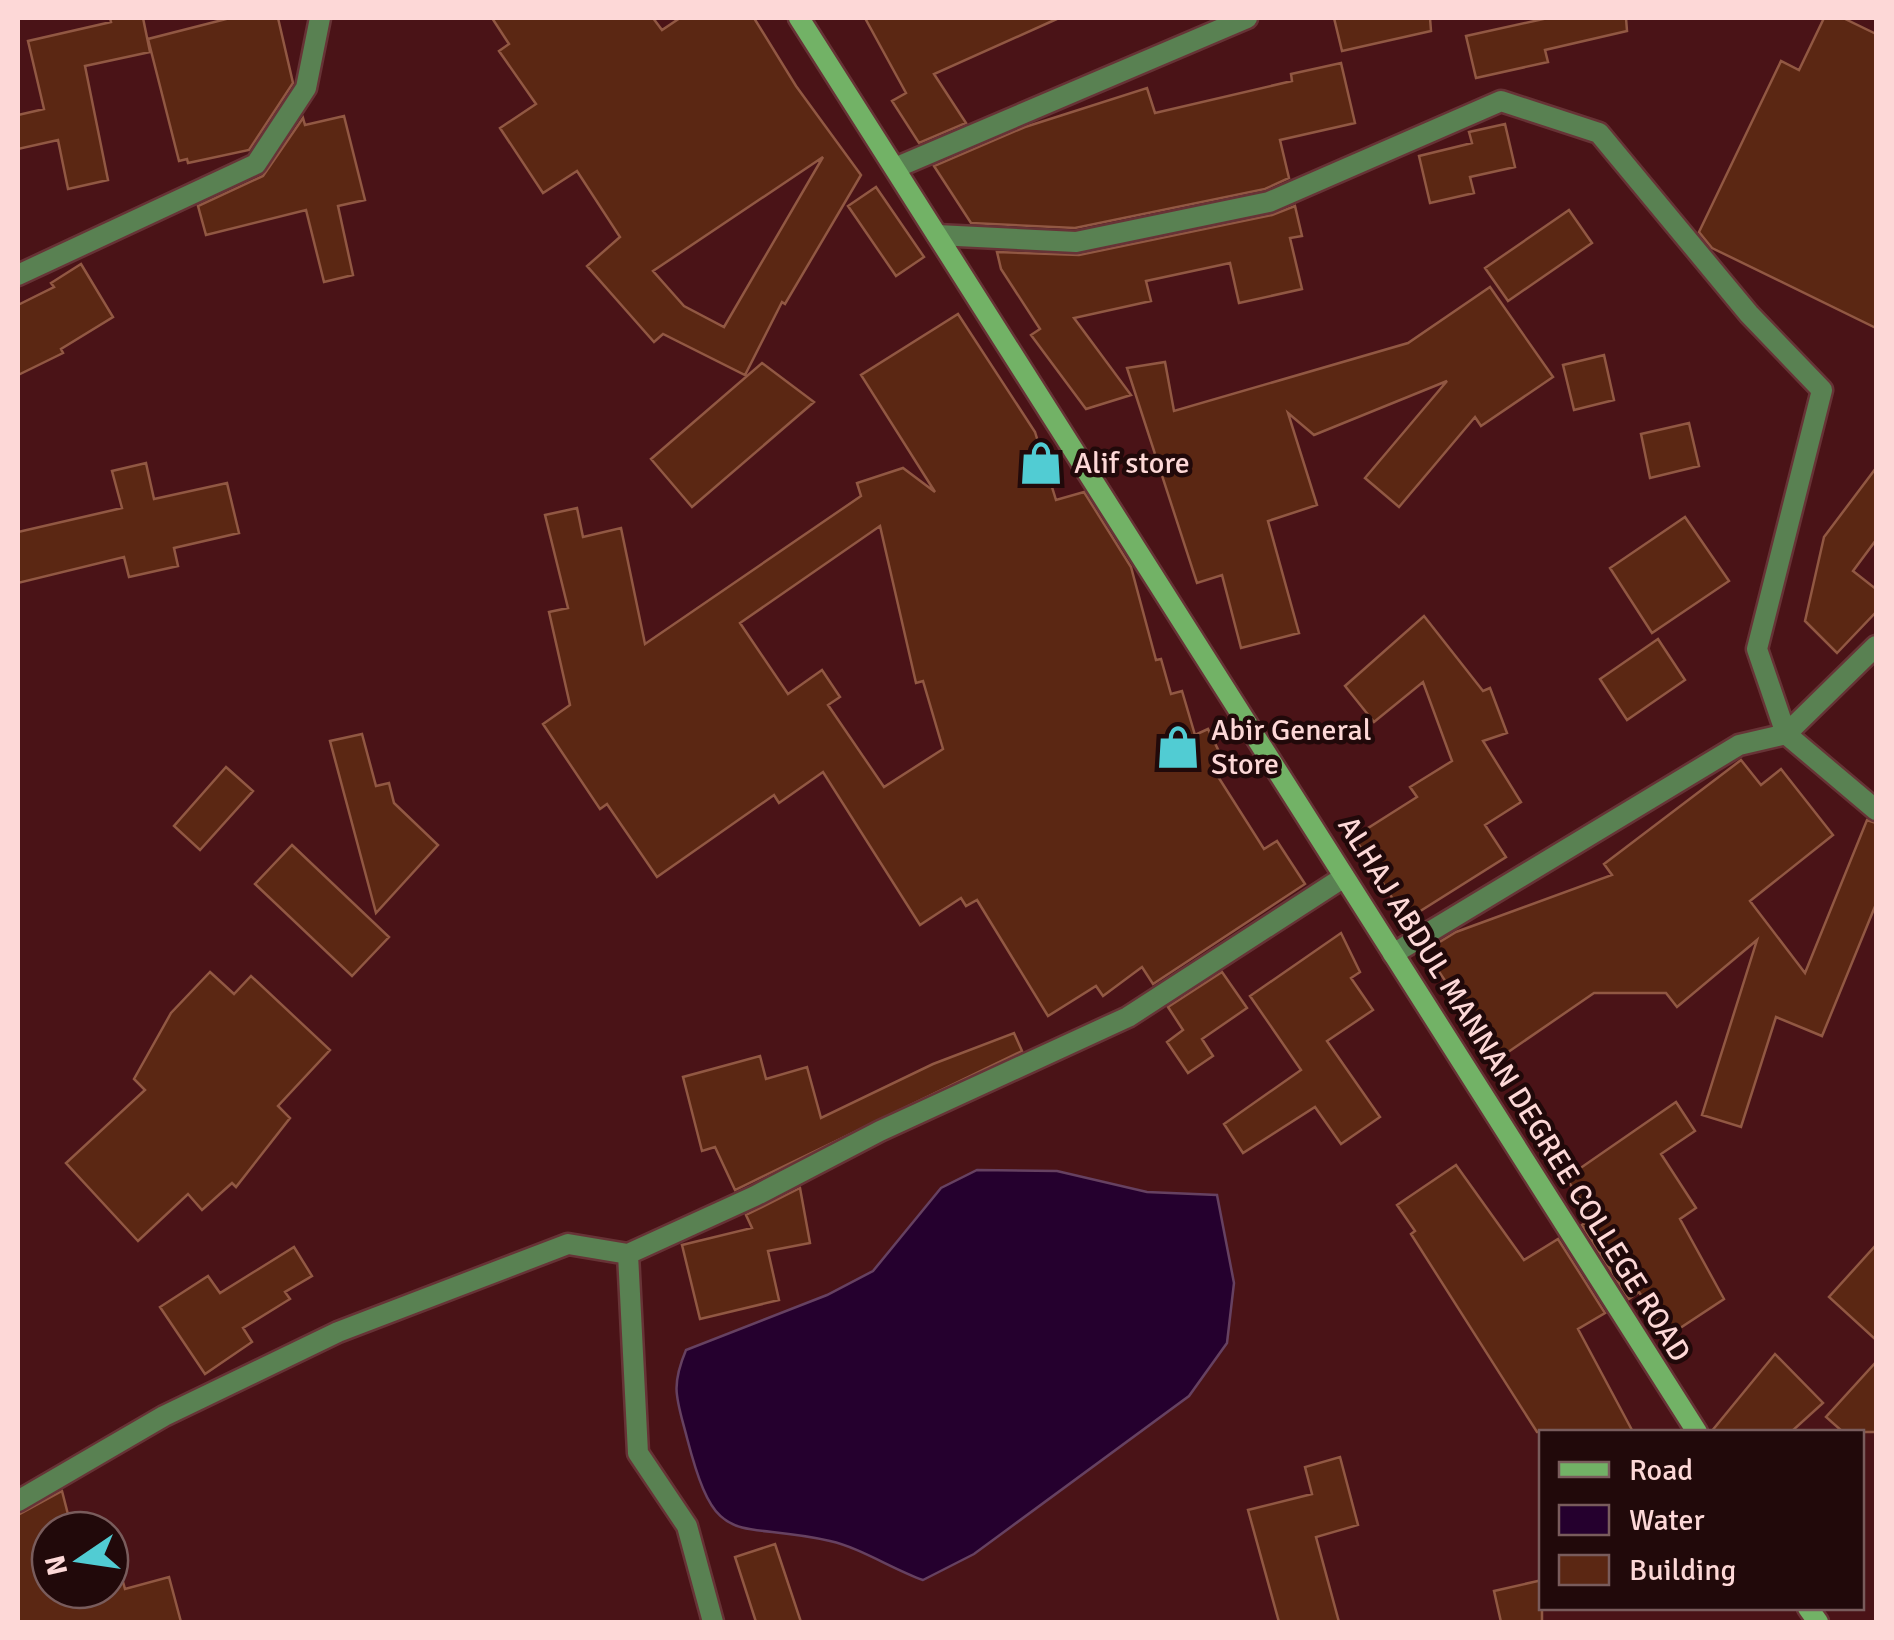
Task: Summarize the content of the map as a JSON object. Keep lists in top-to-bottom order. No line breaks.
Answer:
{"streets":{"street":["ALHAJ ABDUL MANNAN DEGREE COLLEGE ROAD"]},"places":{"shop":["Alif store","Abir General Store"]},"legend":["Road","Water","Building"],"north":"left"}
